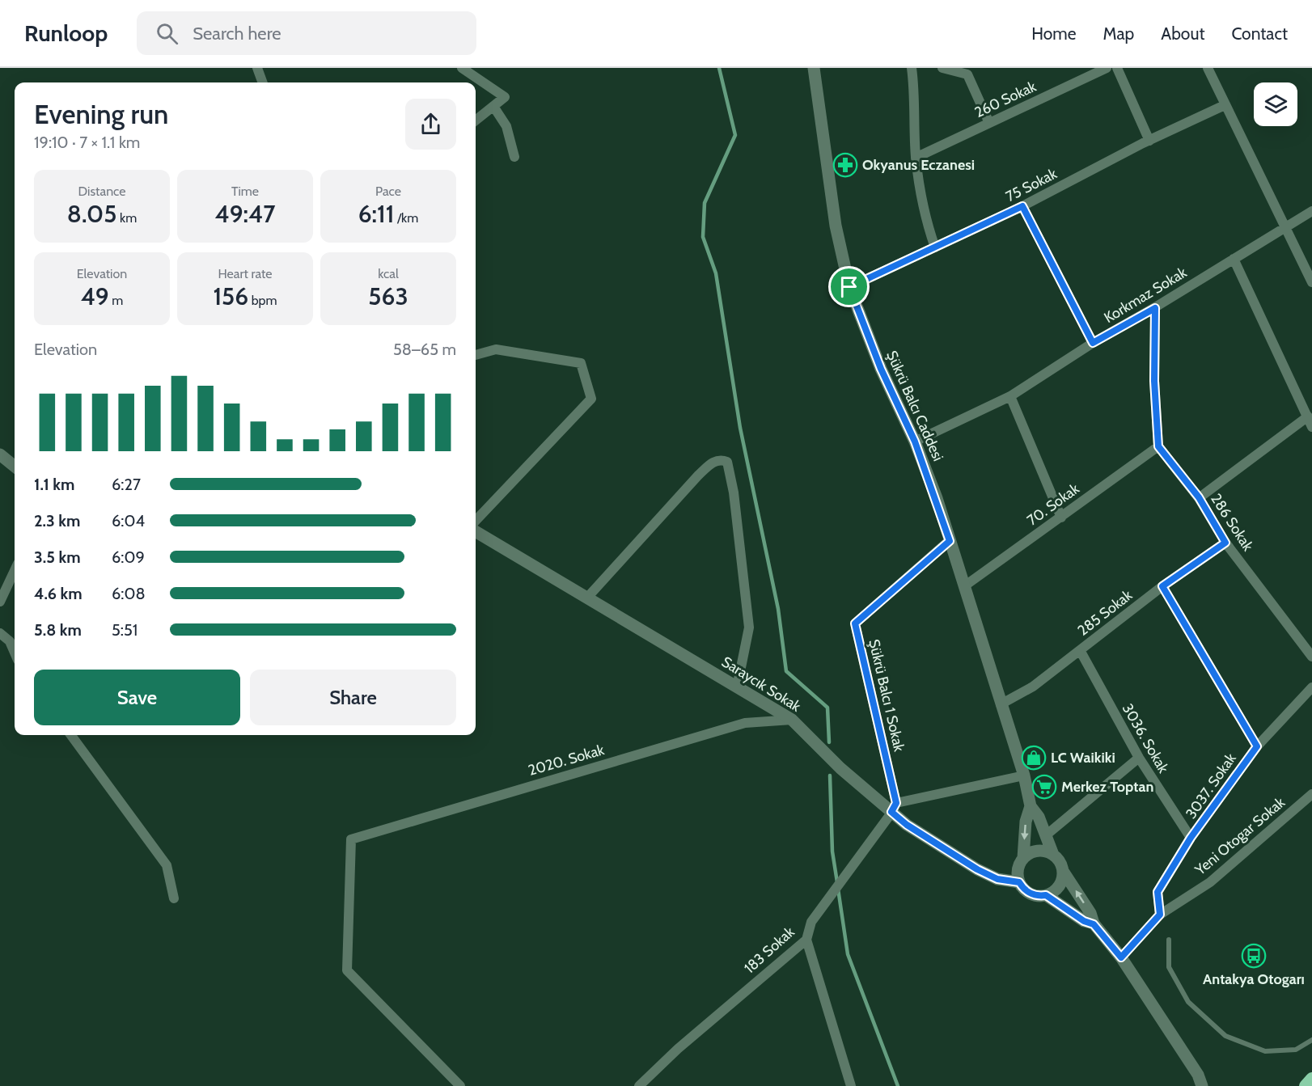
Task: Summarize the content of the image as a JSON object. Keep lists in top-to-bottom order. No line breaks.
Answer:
{"streets":{"street":["260 Sokak","75 Sokak","Korkmaz Sokak","Şükrü Balcı Caddesi","70. Sokak","286 Sokak","285 Sokak","Saraycık Sokak","Şükrü Balcı 1 Sokak","3036. Sokak","2020. Sokak","3037. Sokak","Yeni Otogar Sokak","183 Sokak"]},"crossings":[["75 Sokak","Şükrü Balcı Caddesi"],["Korkmaz Sokak","Şükrü Balcı Caddesi"],["Şükrü Balcı Caddesi","70. Sokak"],["Şükrü Balcı Caddesi","285 Sokak"],["Şükrü Balcı Caddesi","Saraycık Sokak"],["Şükrü Balcı Caddesi","Şükrü Balcı 1 Sokak"],["70. Sokak","286 Sokak"],["286 Sokak","285 Sokak"],["285 Sokak","3036. Sokak"],["Saraycık Sokak","Şükrü Balcı 1 Sokak"],["Saraycık Sokak","2020. Sokak"],["Saraycık Sokak","183 Sokak"],["Şükrü Balcı 1 Sokak","183 Sokak"],["3036. Sokak","3037. Sokak"],["3037. Sokak","Yeni Otogar Sokak"]],"places":{"pharmacy":["Okyanus Eczanesi"],"shop":["LC Waikiki"],"supermarket":["Merkez Toptan"],"bus stop":["Antakya Otogarı"]},"page":{"header":"Runloop","search":"Search here","nav":["Home","Map","About","Contact"],"heading":["Evening run","19:10 · 7 × 1.1 km"],"stats":[["Distance","8.05 km"],["Time","49:47"],["Pace","6:11 /km"],["Elevation","49 m"],["Heart rate","156 bpm"],["kcal","563"]],"chart":["Elevation","58–65 m"],"list":[{"name":"1.1 km","note":"6:27"},{"name":"2.3 km","note":"6:04"},{"name":"3.5 km","note":"6:09"},{"name":"4.6 km","note":"6:08"},{"name":"5.8 km","note":"5:51"}],"buttons":["Save","Share"]}}
